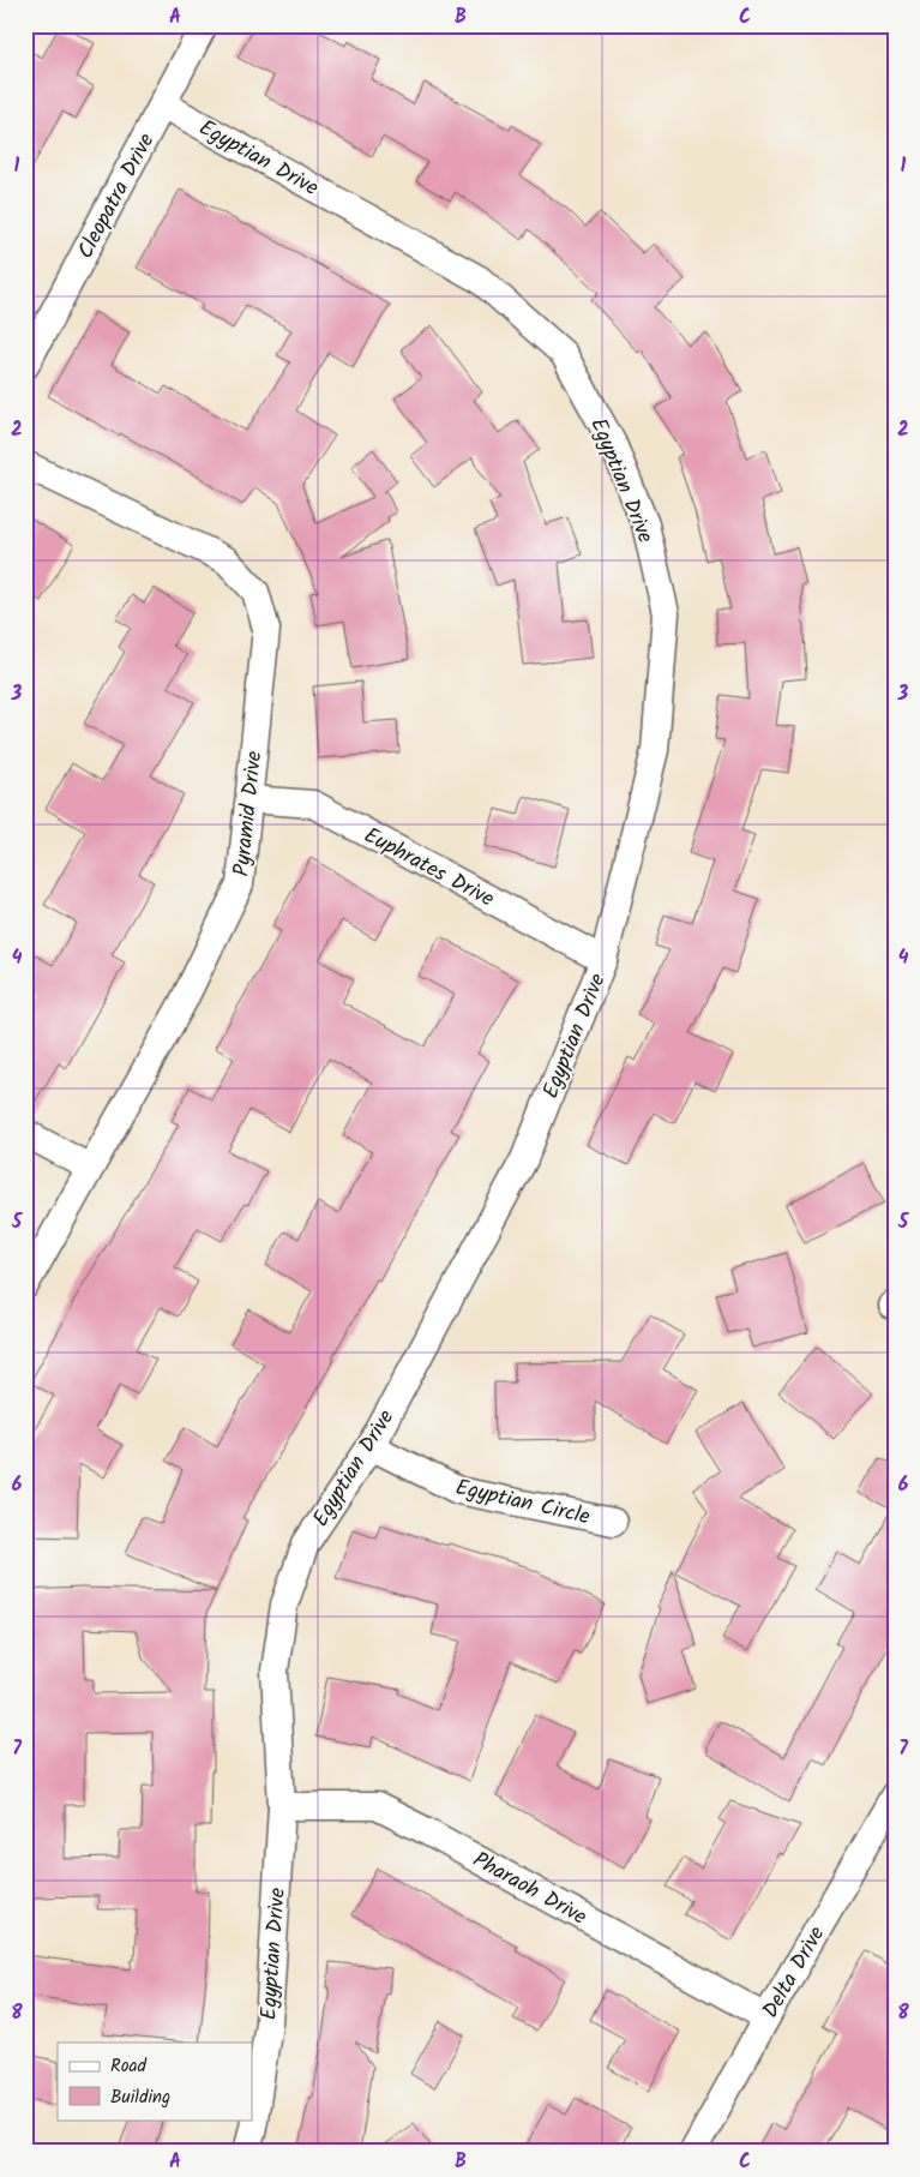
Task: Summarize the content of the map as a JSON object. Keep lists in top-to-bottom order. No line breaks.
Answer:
{"streets":{"street":["Egyptian Drive","Cleopatra Drive","Pyramid Drive","Euphrates Drive","Egyptian Circle","Pharaoh Drive","Delta Drive"]},"crossings":[["Egyptian Drive","Cleopatra Drive"],["Egyptian Drive","Euphrates Drive"],["Egyptian Drive","Egyptian Circle"],["Egyptian Drive","Pharaoh Drive"],["Pyramid Drive","Euphrates Drive"],["Pharaoh Drive","Delta Drive"]],"legend":["Road","Building"],"grid":{"columns":["A","B","C"],"rows":["1","2","3","4","5","6","7","8"]}}
